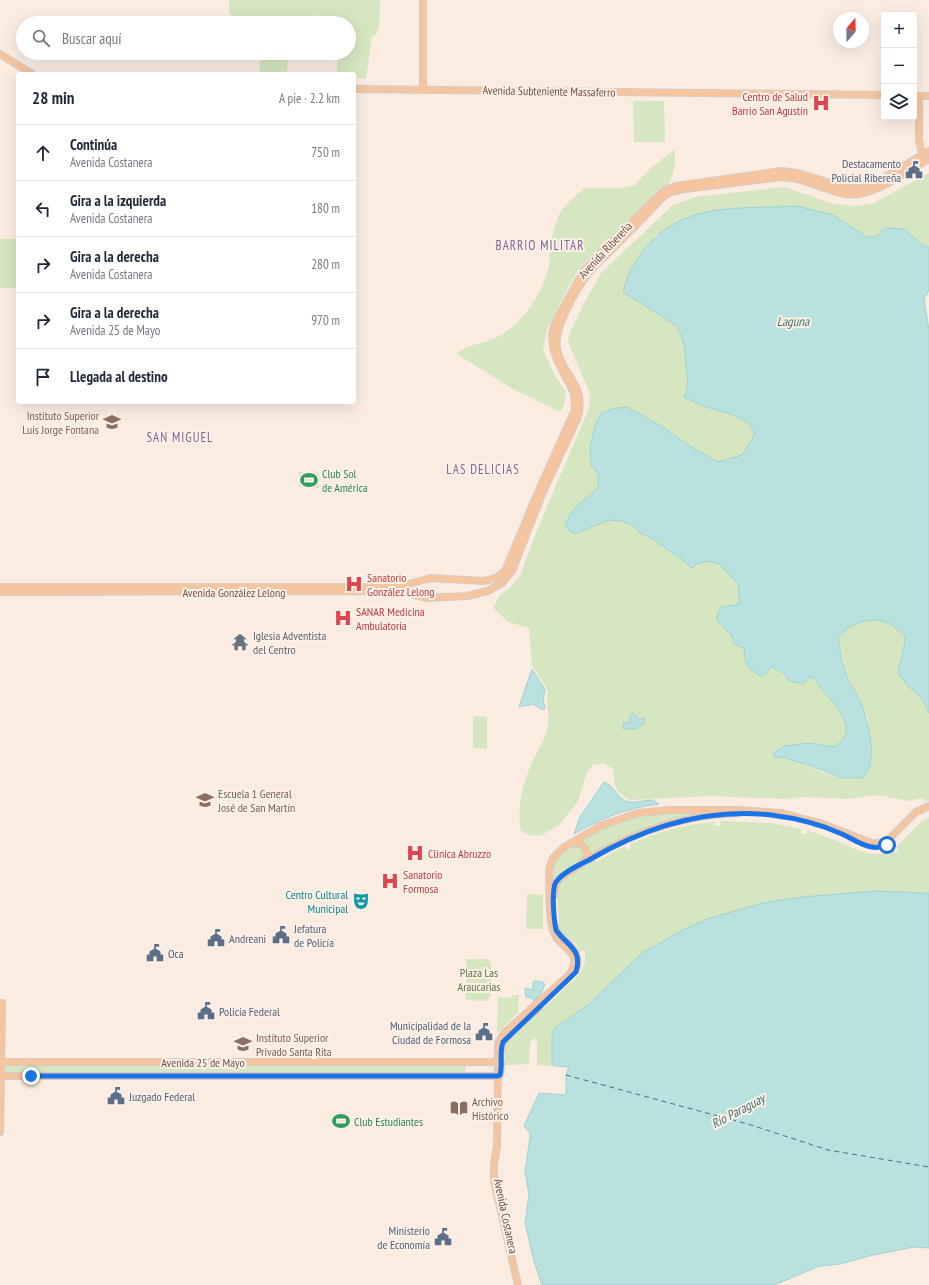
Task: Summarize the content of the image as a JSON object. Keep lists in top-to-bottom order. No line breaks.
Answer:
{"streets":{"main road":["Avenida Subteniente Massaferro","Avenida Ribereña","Avenida González Lelong","Avenida 25 de Mayo","Avenida Costanera"]},"crossings":[["Avenida Ribereña","Avenida González Lelong"],["Avenida 25 de Mayo","Avenida Costanera"]],"districts":["BARRIO MILITAR","SAN MIGUEL","LAS DELICIAS"],"water":["Laguna","Río Paraguay"],"parks":["Plaza Las Araucarias"],"places":{"hospital":["Centro de Salud Barrio San Agustín","Sanatorio González Lelong","SANAR Medicina Ambulatoria","Clinica Abruzzo","Sanatorio Formosa"],"public building":["Destacamento Policial Ribereña","Jefatura de Policía","Andreani","Oca","Policía Federal","Municipalidad de la Ciudad de Formosa","Juzgado Federal","Ministerio de Economía"],"school or university":["Instituto Superior Luis Jorge Fontana","Escuela 1 General José de San Martín","Instituto Superior Privado Santa Rita"],"sports":["Club Sol de América","Club Estudiantes"],"temple":["Iglesia Adventista del Centro"],"theatre":["Centro Cultural Municipal"],"library":["Archivo Histórico"]},"north":"top","page":{"map_buttons":["+","−"],"search":"Buscar aquí","heading":["28 min","A pie · 2.2 km"],"list":[["Continúa","Avenida Costanera","750 m"],["Gira a la izquierda","Avenida Costanera","180 m"],["Gira a la derecha","Avenida Costanera","280 m"],["Gira a la derecha","Avenida 25 de Mayo","970 m"],"Llegada al destino"]}}
